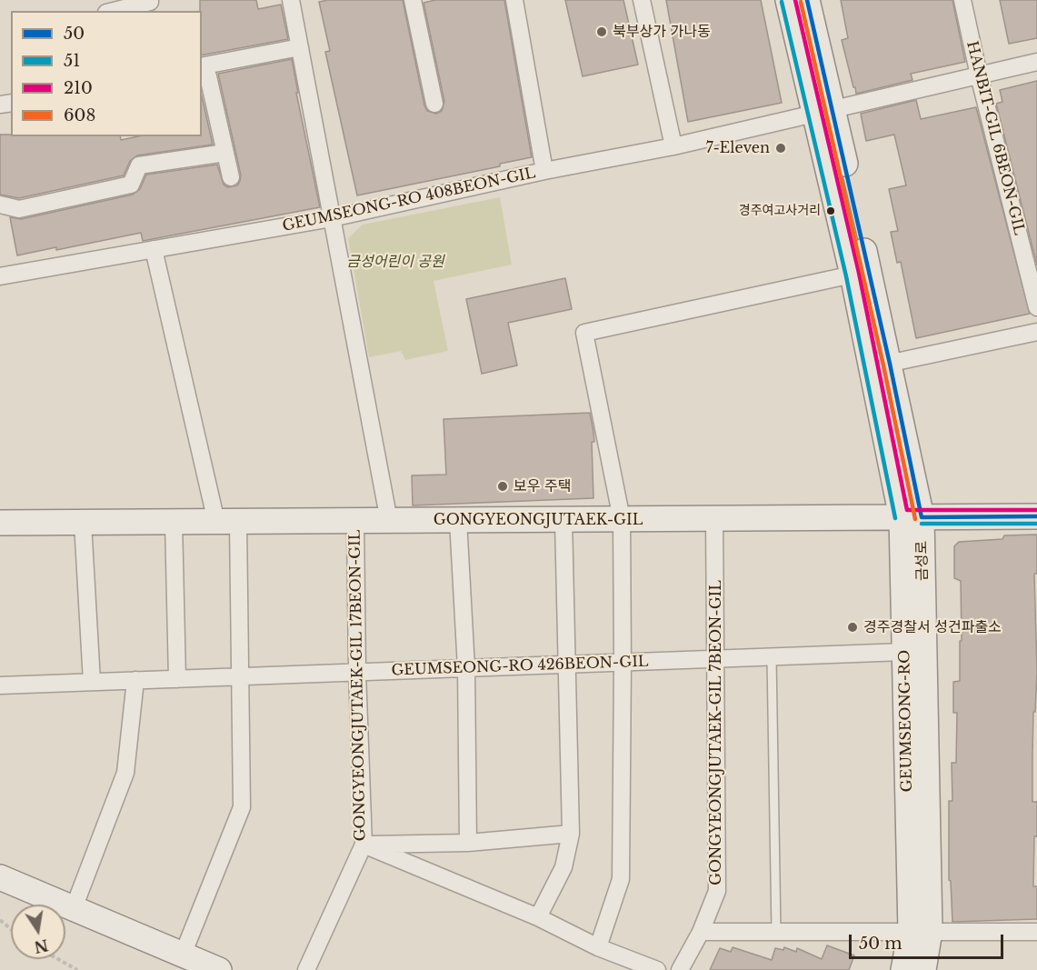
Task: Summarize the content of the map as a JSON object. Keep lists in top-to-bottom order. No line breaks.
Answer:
{"streets":{"street":["HANBIT-GIL 6BEON-GIL","GEUMSEONG-RO 408BEON-GIL","GONGYEONGJUTAEK-GIL","금성로","GEUMSEONG-RO 426BEON-GIL","GONGYEONGJUTAEK-GIL 17BEON-GIL","GEUMSEONG-RO","GONGYEONGJUTAEK-GIL 7BEON-GIL"]},"crossings":[["HANBIT-GIL 6BEON-GIL","GEUMSEONG-RO 408BEON-GIL"],["GEUMSEONG-RO 408BEON-GIL","금성로"],["GONGYEONGJUTAEK-GIL","금성로"],["GONGYEONGJUTAEK-GIL","GONGYEONGJUTAEK-GIL 17BEON-GIL"],["GONGYEONGJUTAEK-GIL","GEUMSEONG-RO"],["GONGYEONGJUTAEK-GIL","GONGYEONGJUTAEK-GIL 7BEON-GIL"],["금성로","GEUMSEONG-RO"],["GEUMSEONG-RO 426BEON-GIL","GONGYEONGJUTAEK-GIL 17BEON-GIL"],["GEUMSEONG-RO 426BEON-GIL","GEUMSEONG-RO"],["GEUMSEONG-RO 426BEON-GIL","GONGYEONGJUTAEK-GIL 7BEON-GIL"]],"parks":["금성어린이 공원"],"places":["북부상가 가나동","7-Eleven","경주여고사거리","보우 주택","경주경찰서 성건파출소"],"lines":["transit line 50","transit line 210","transit line 51","transit line 608"],"legend":["50","51","210","608"],"scale_bar":"50 m","north":"bottom"}
